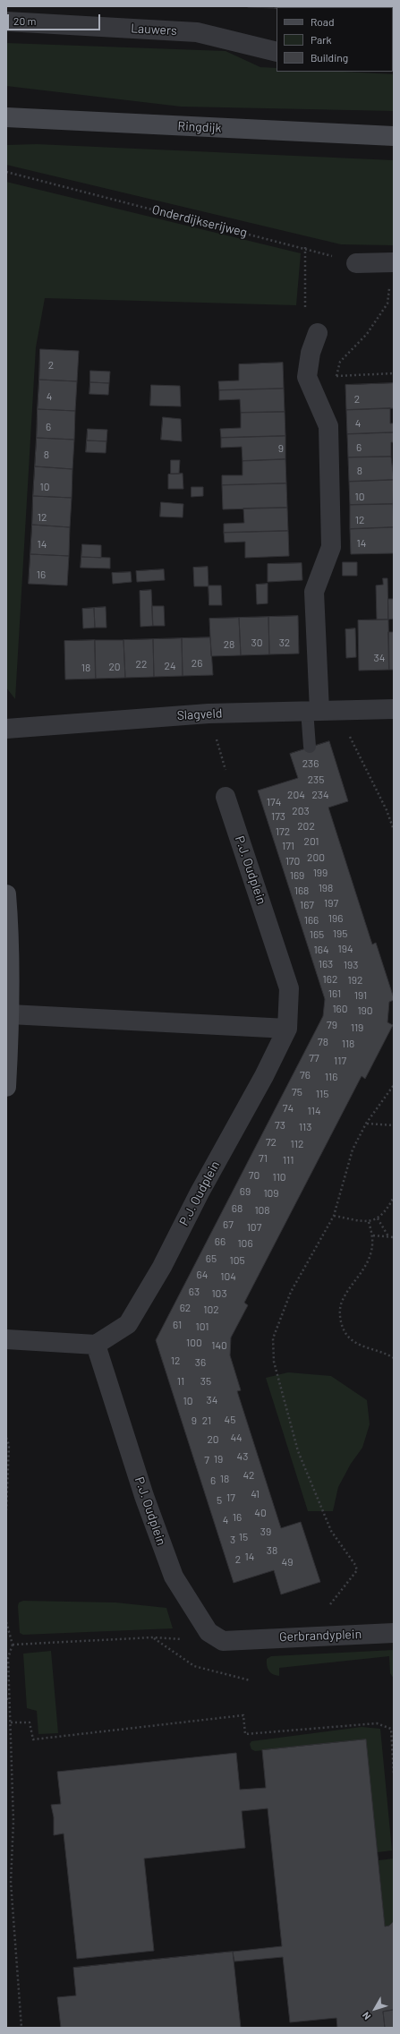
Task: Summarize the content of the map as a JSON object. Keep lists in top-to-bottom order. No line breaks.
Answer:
{"streets":{"main road":["Ringdijk"],"street":["Lauwers","Slagveld","P.J. Oudplein","Gerbrandyplein"],"path":["Onderdijkserijweg"]},"crossings":[["P.J. Oudplein","Gerbrandyplein"]],"house_numbers":["2","4","2","4","6","6","9","8","8","10","10","12","12","14","14","16","30","32","28","34","26","22","24","20","18","236","235","204","234","174","203","173","202","172","201","171","200","170","199","169","198","168","197","167","196","166","195","165","194","164","163","193","162","192","161","191","160","190","79","119","78","118","77","117","76","116","75","115","74","114","73","113","72","112","71","111","70","110","69","109","68","108","67","107","66","106","65","105","64","104","63","103","62","102","61","101","100","140","12","36","11","35","34","10","45","9","21","44","20","43","19","7","42","18","6","41","17","5","40","16","4","39","15","3","38","14","2","49"],"legend":["Road","Park","Building"],"scale_bar":"20 m","north":"bottom left"}
